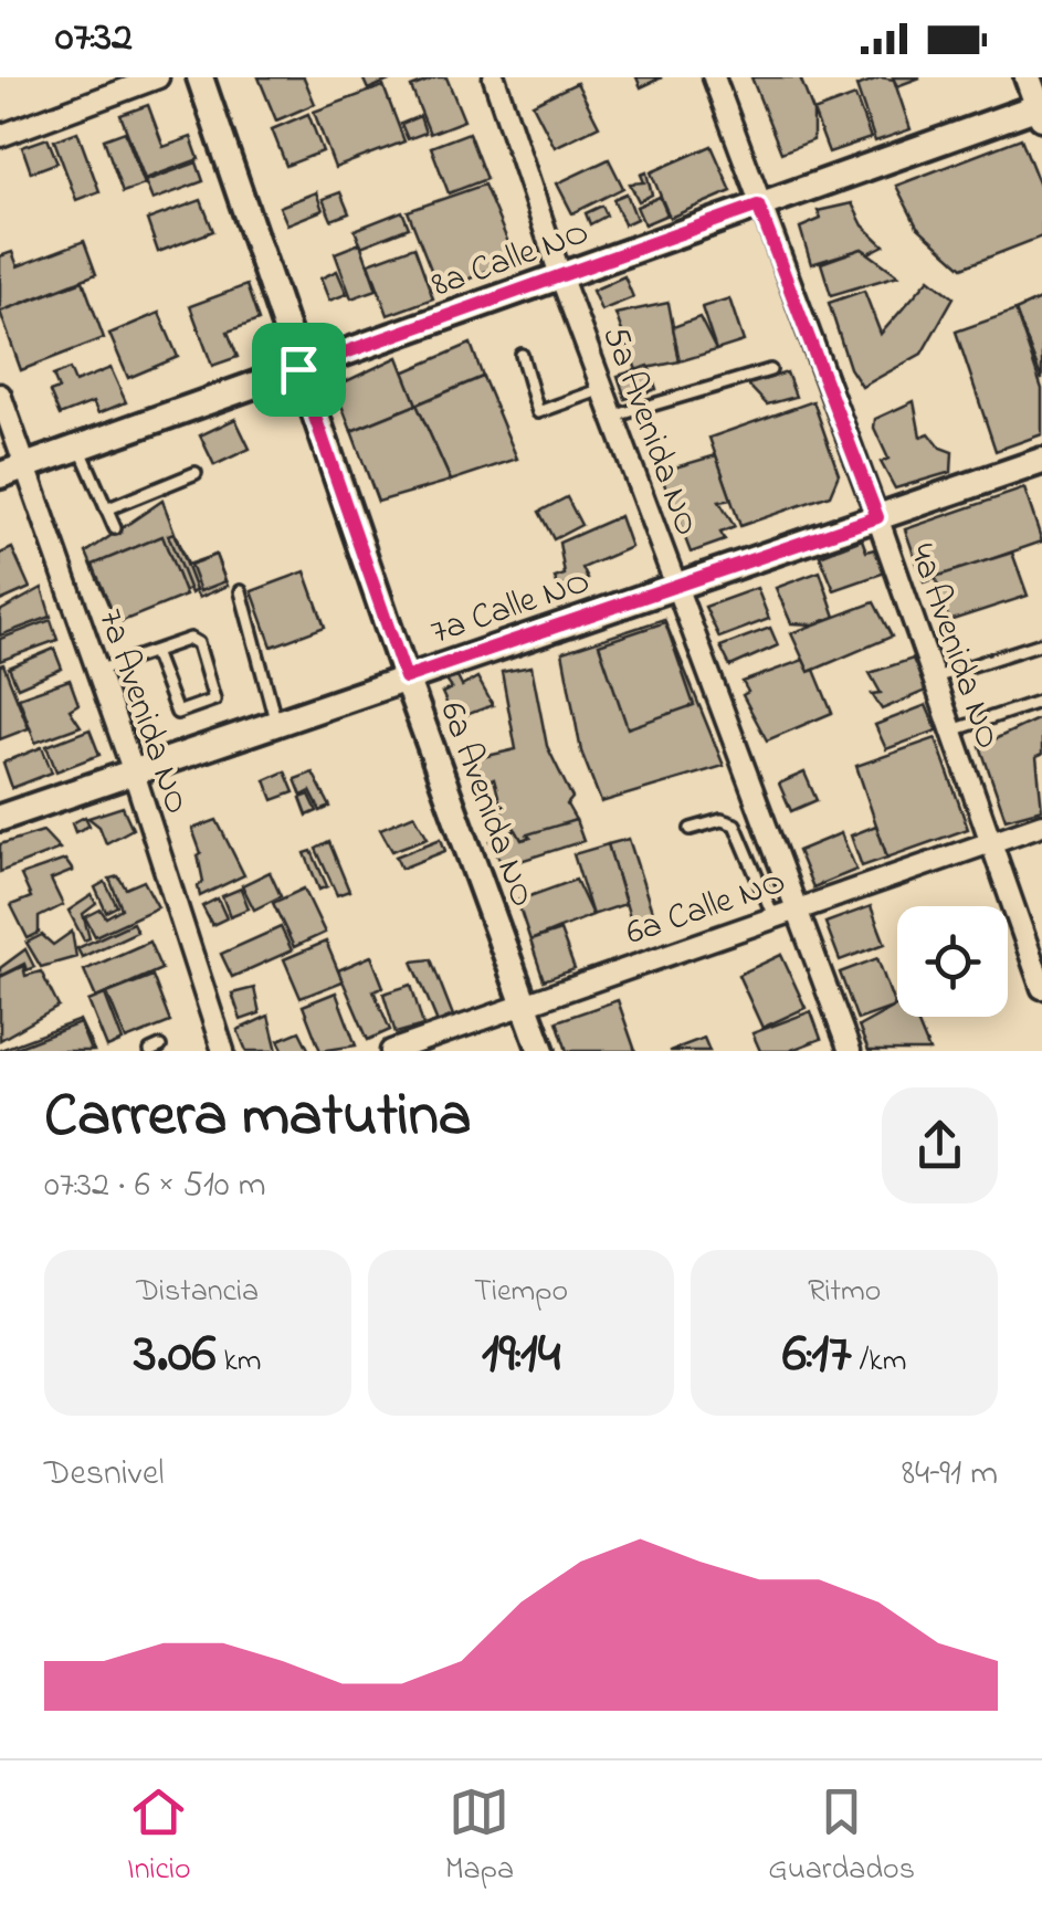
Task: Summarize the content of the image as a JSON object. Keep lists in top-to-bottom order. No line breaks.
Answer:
{"streets":{"street":["8a Calle NO","5a Avenida NO","7a Calle NO","4a Avenida NO","7a Avenida NO","6a Avenida NO","6a Calle NO"]},"crossings":[["8a Calle NO","5a Avenida NO"],["8a Calle NO","4a Avenida NO"],["8a Calle NO","7a Avenida NO"],["8a Calle NO","6a Avenida NO"],["5a Avenida NO","7a Calle NO"],["5a Avenida NO","6a Calle NO"],["7a Calle NO","4a Avenida NO"],["7a Calle NO","7a Avenida NO"],["7a Calle NO","6a Avenida NO"],["4a Avenida NO","6a Calle NO"],["6a Avenida NO","6a Calle NO"]],"page":{"status":"07:32","heading":["Carrera matutina","07:32 · 6 × 510 m"],"stats":[["Distancia","3.06 km"],["Tiempo","19:14"],["Ritmo","6:17 /km"]],"chart":["Desnivel","84–91 m"],"tabs":["Inicio","Mapa","Guardados"]}}
